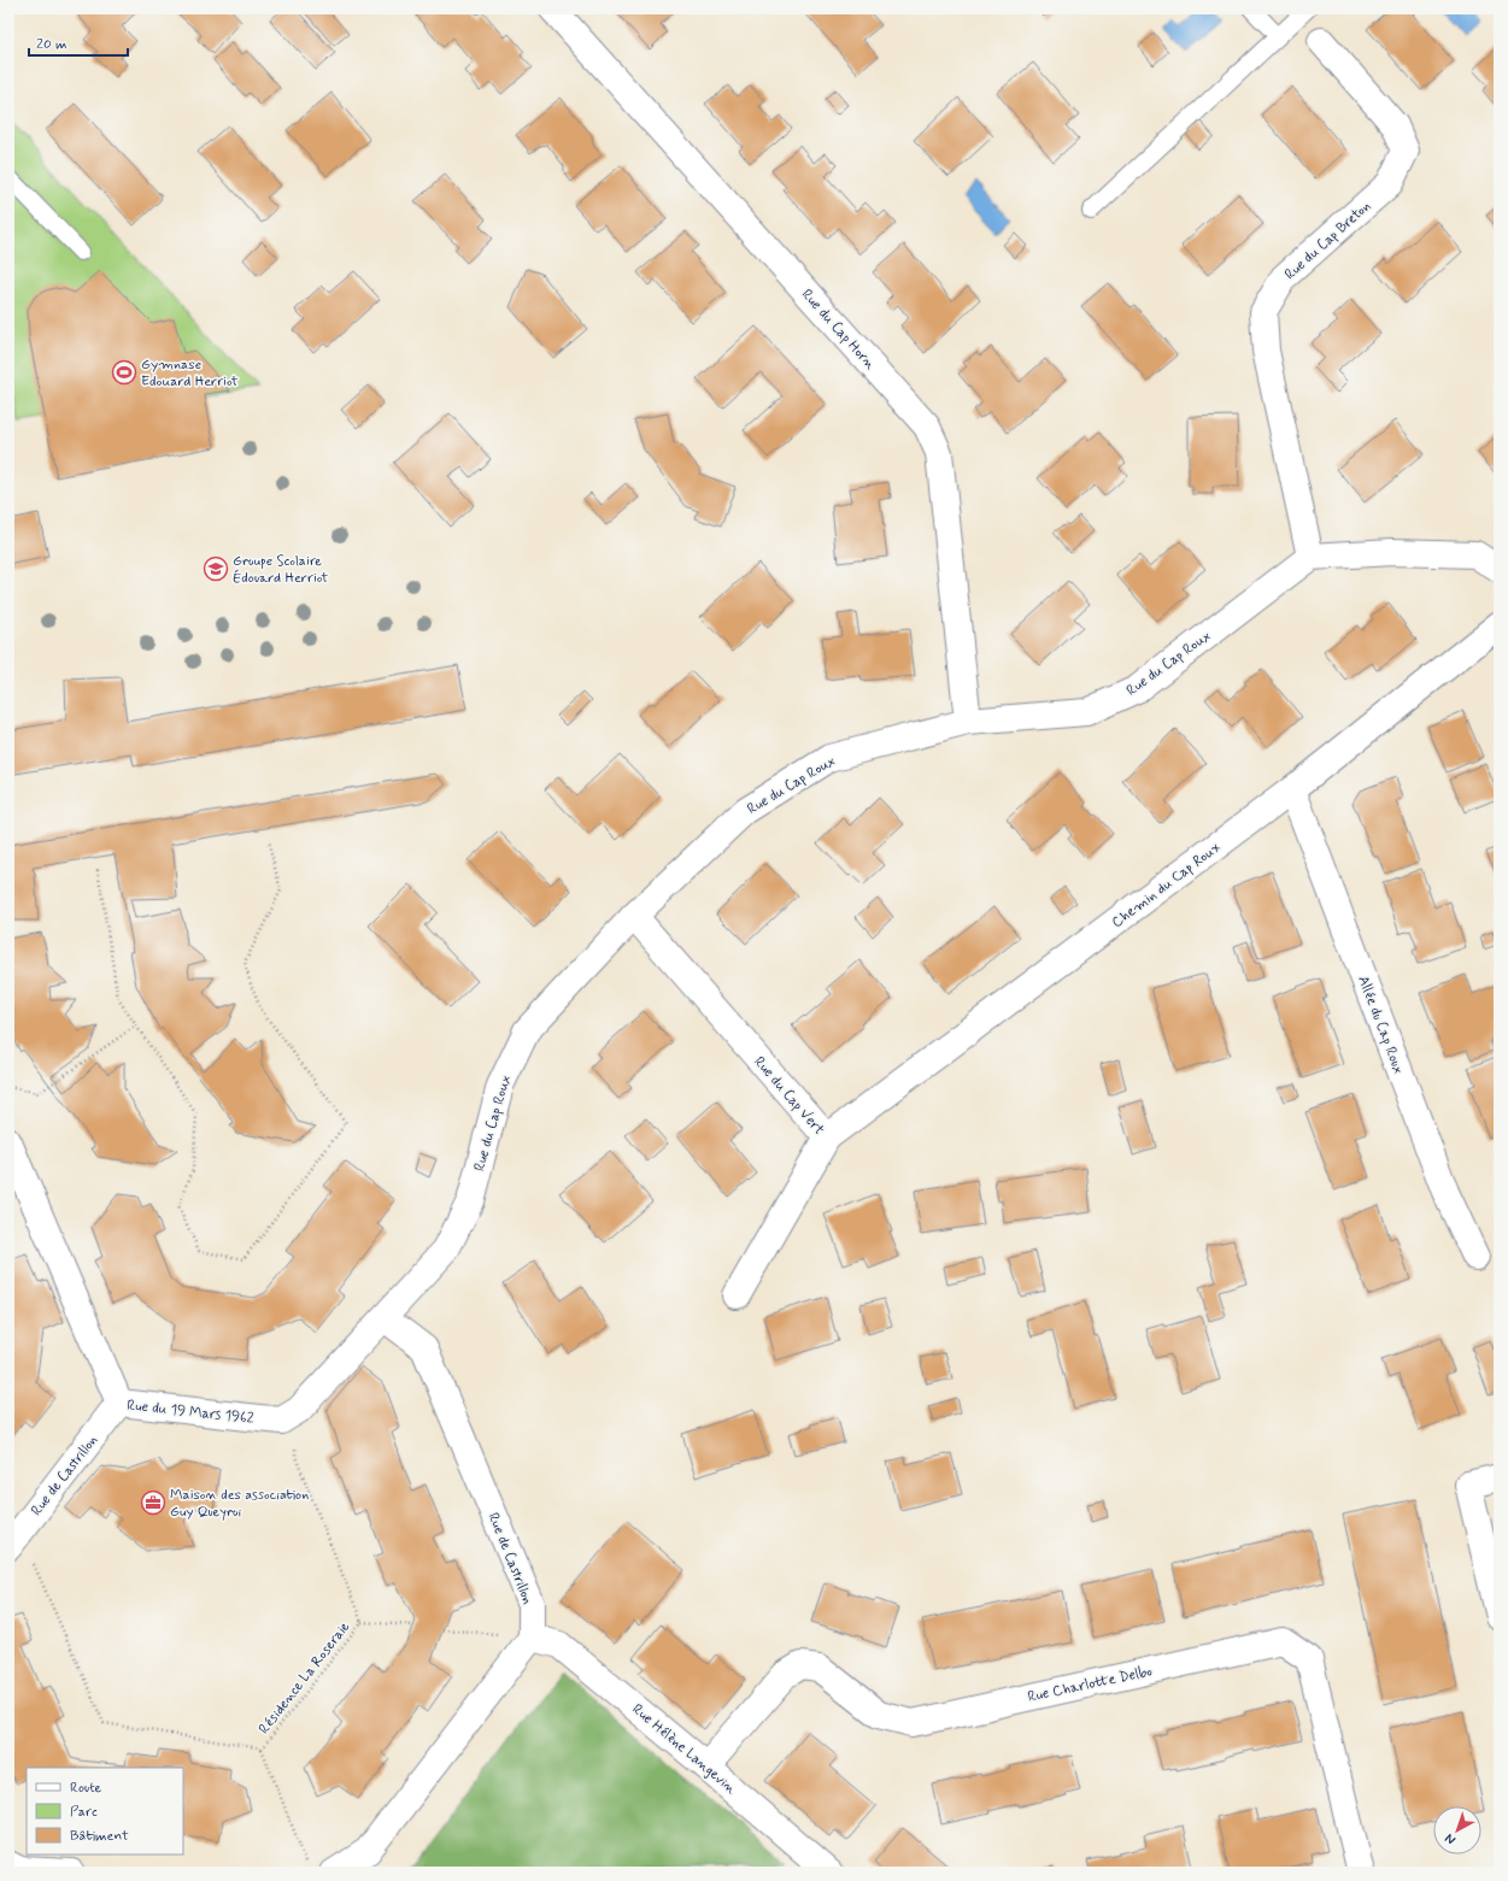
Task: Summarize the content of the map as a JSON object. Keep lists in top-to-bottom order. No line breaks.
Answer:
{"streets":{"street":["Rue du Cap Breton","Rue du Cap Horn","Rue du Cap Roux","Chemin du Cap Roux","Allée du Cap Roux","Rue du Cap Vert","Rue du 19 Mars 1962","Rue de Castrillon","Rue Charlotte Delbo","Rue Hélène Langevin"],"path":["Résidence La Roseraie"]},"crossings":[["Rue du Cap Breton","Rue du Cap Roux"],["Rue du Cap Horn","Rue du Cap Roux"],["Rue du Cap Roux","Rue du Cap Vert"],["Rue du Cap Roux","Rue du 19 Mars 1962"],["Rue du Cap Roux","Rue de Castrillon"],["Chemin du Cap Roux","Allée du Cap Roux"],["Chemin du Cap Roux","Rue du Cap Vert"],["Rue du 19 Mars 1962","Rue de Castrillon"],["Rue du 19 Mars 1962","Résidence La Roseraie"],["Rue de Castrillon","Résidence La Roseraie"],["Rue de Castrillon","Rue Hélène Langevin"],["Rue Charlotte Delbo","Rue Hélène Langevin"]],"places":{"sports":["Gymnase Edouard Herriot"],"school or university":["Groupe Scolaire Édouard Herriot"],"office":["Maison des association Guy Queyroi"]},"legend":["Route","Parc","Bâtiment"],"scale_bar":"20 m","north":"bottom left"}
